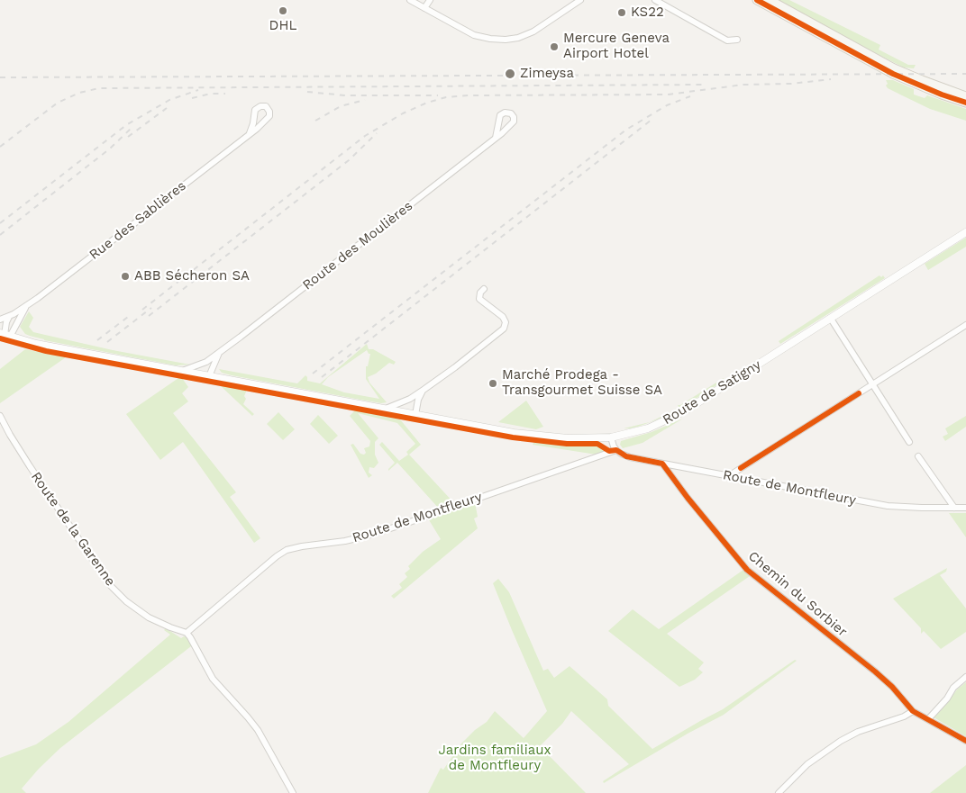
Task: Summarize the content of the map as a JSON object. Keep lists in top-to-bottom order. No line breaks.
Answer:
{"streets":{"street":["Rue des Sablières","Route des Moulières","Route de Satigny","Route de Montfleury","Route de la Garenne","Chemin du Sorbier"]},"crossings":[["Rue des Sablières","Route de Satigny"],["Route de Montfleury","Route de la Garenne"],["Route de Montfleury","Chemin du Sorbier"]],"parks":["Jardins familiaux de Montfleury"],"places":["DHL","KS22","Mercure Geneva Airport Hotel","Zimeysa","ABB Sécheron SA","Marché Prodega - Transgourmet Suisse SA"]}
